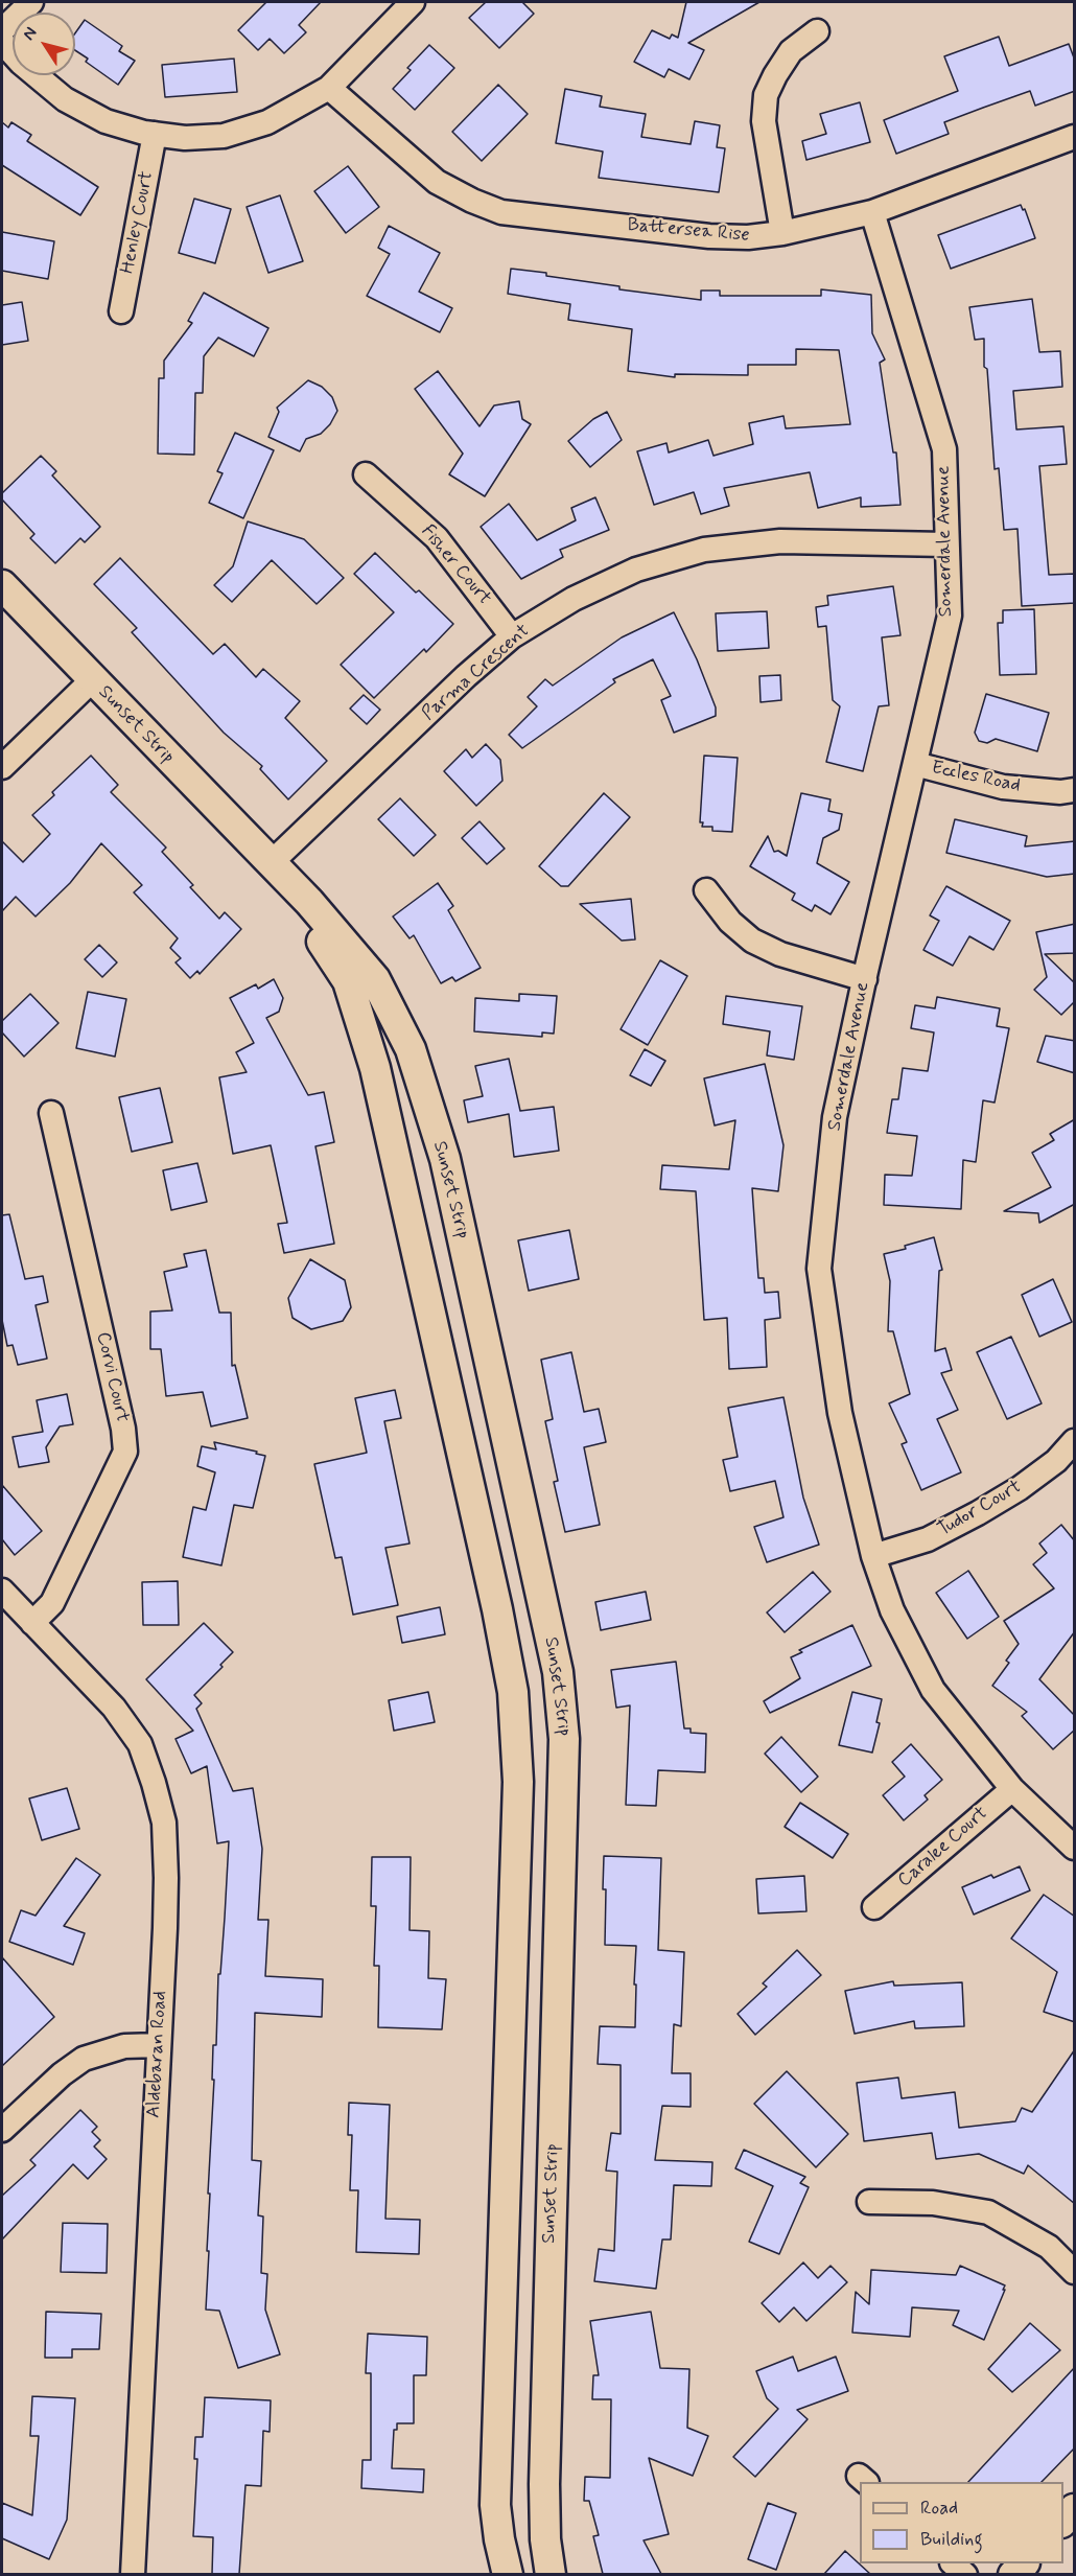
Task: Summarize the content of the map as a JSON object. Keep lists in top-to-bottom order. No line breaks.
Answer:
{"streets":{"street":["Henley Court","Battersea Rise","Somerdale Avenue","Fisher Court","Parma Crescent","Sunset Strip","Eccles Road","Corvi Court","Tudor Court","Caralee Court","Aldebaran Road"]},"crossings":[["Battersea Rise","Somerdale Avenue"],["Somerdale Avenue","Parma Crescent"],["Somerdale Avenue","Eccles Road"],["Somerdale Avenue","Tudor Court"],["Somerdale Avenue","Caralee Court"],["Fisher Court","Parma Crescent"],["Parma Crescent","Sunset Strip"],["Corvi Court","Aldebaran Road"]],"legend":["Road","Building"],"north":"top left"}
